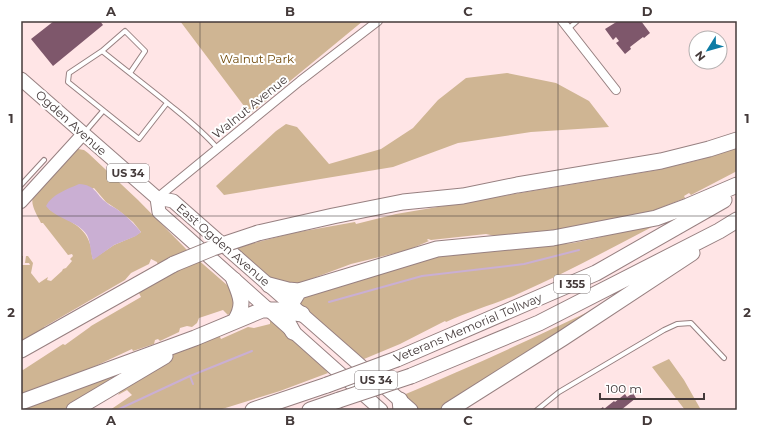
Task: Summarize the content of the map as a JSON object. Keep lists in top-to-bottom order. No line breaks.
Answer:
{"streets":{"highway":["I 355","Veterans Memorial Tollway"],"main road":["Ogden Avenue","US 34","East Ogden Avenue"],"street":["Walnut Avenue"]},"crossings":[["Walnut Avenue","Ogden Avenue"],["Walnut Avenue","East Ogden Avenue"],["Ogden Avenue","East Ogden Avenue"]],"parks":["Walnut Park"],"scale_bar":"100 m","north":"bottom left","grid":{"columns":["A","B","C","D"],"rows":["1","2"]}}
